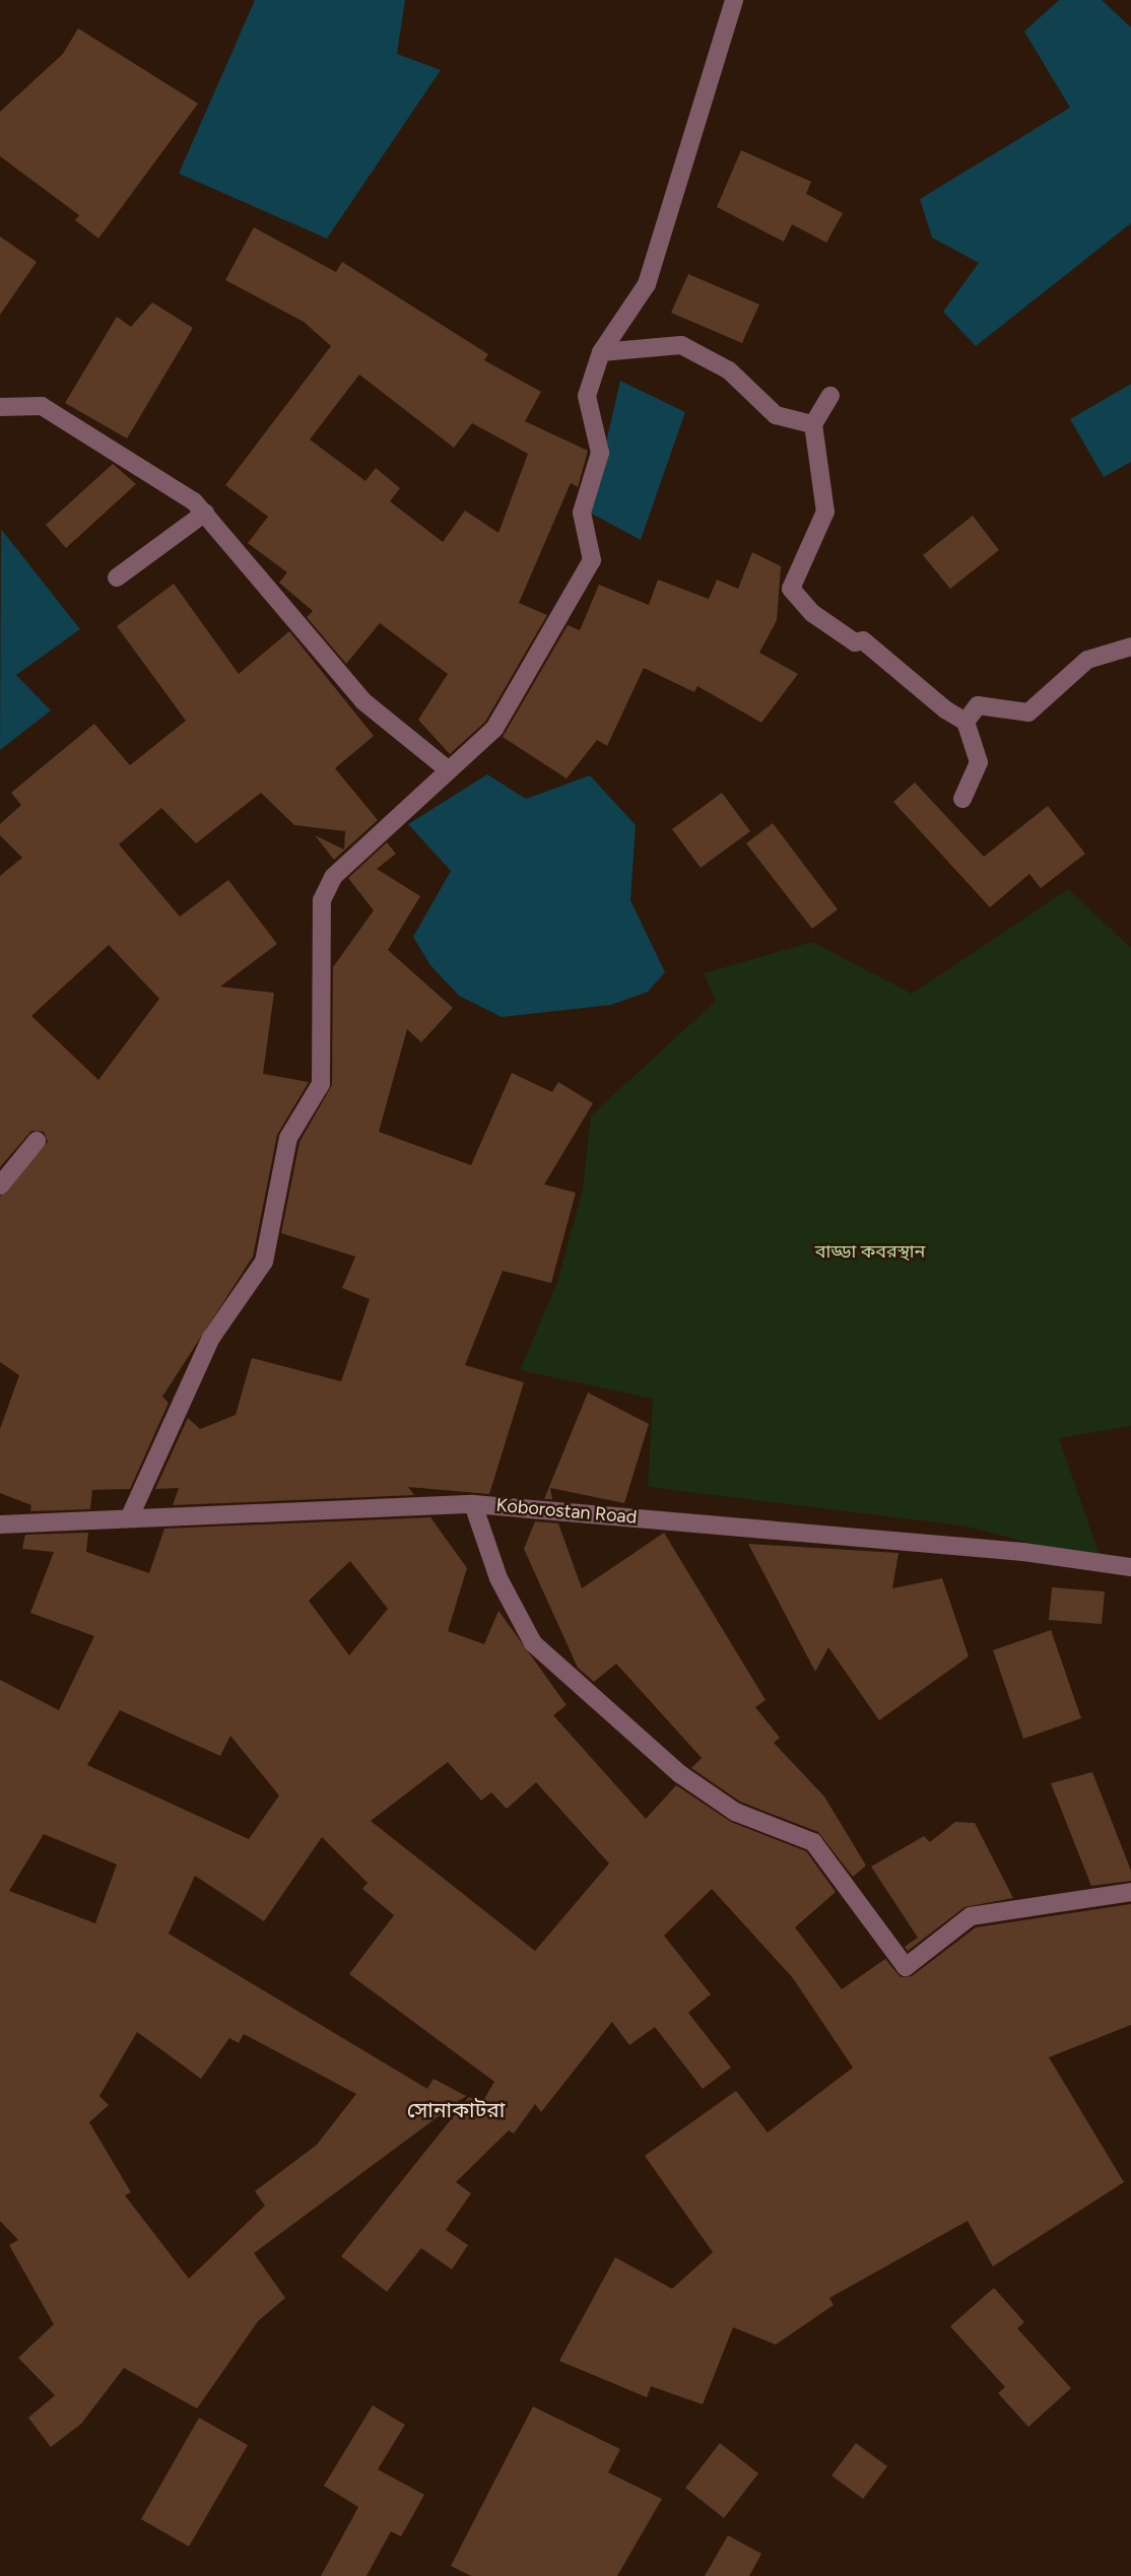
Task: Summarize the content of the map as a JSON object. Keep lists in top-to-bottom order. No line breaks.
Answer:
{"streets":{"street":["Koborostan Road"]},"districts":["সোনাকাটরা"],"parks":["বাড্ডা কবরস্থান"]}
